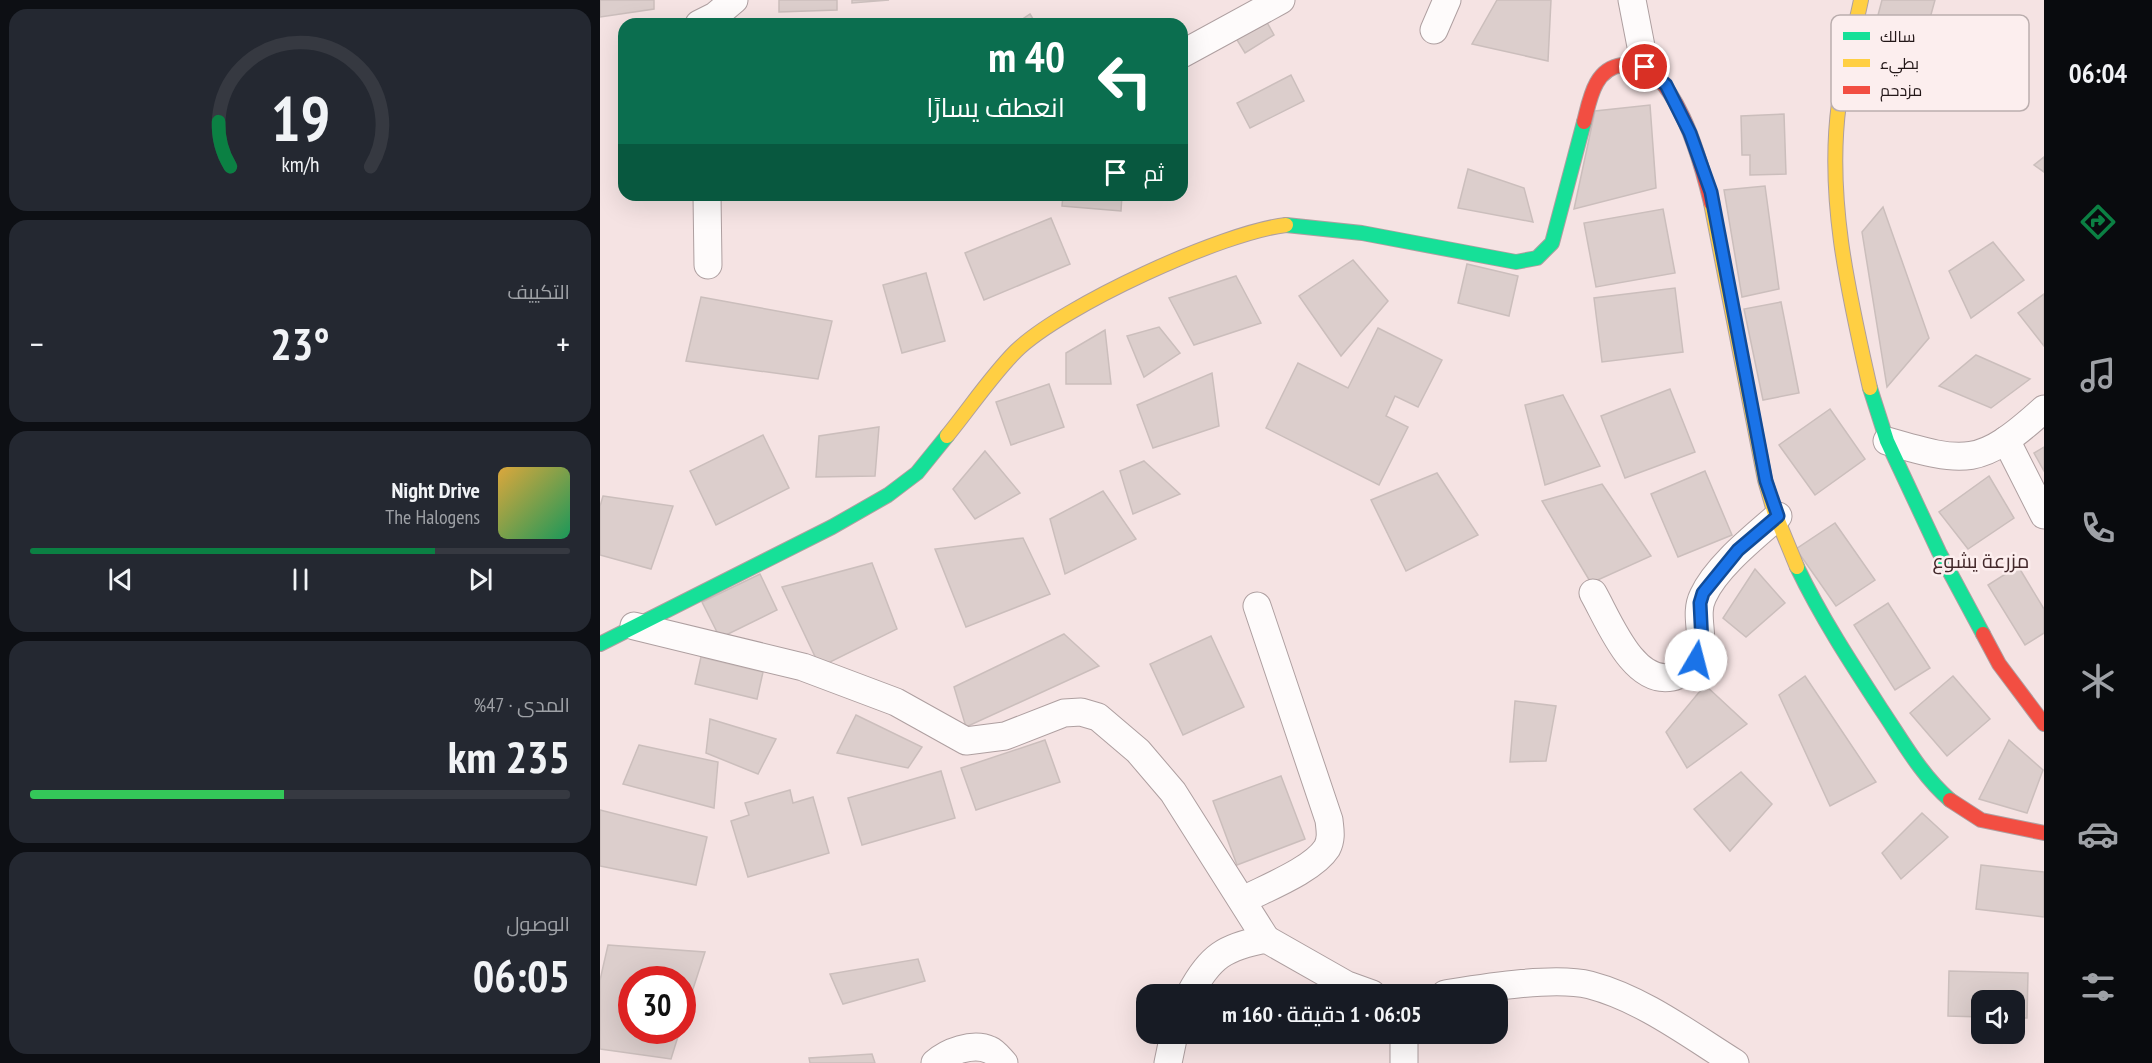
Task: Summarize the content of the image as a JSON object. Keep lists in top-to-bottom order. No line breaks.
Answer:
{"districts":["مزرعة يشوع"],"legend":["سالك","بطيء","مزدحم"],"page":{"tabs":"06:04","turn":["40 m","انعطف يسارًا"],"then":"ثم","tile":["التكييف",["المدى · 47%","235 km"],["الوصول","06:05"]],"heat":["−","23°","+"],"song":["Night Drive","The Halogens"],"limit":"30","trip":"06:05 · 1 دقيقة · 160 m","gauge":["19","km/h"]}}
